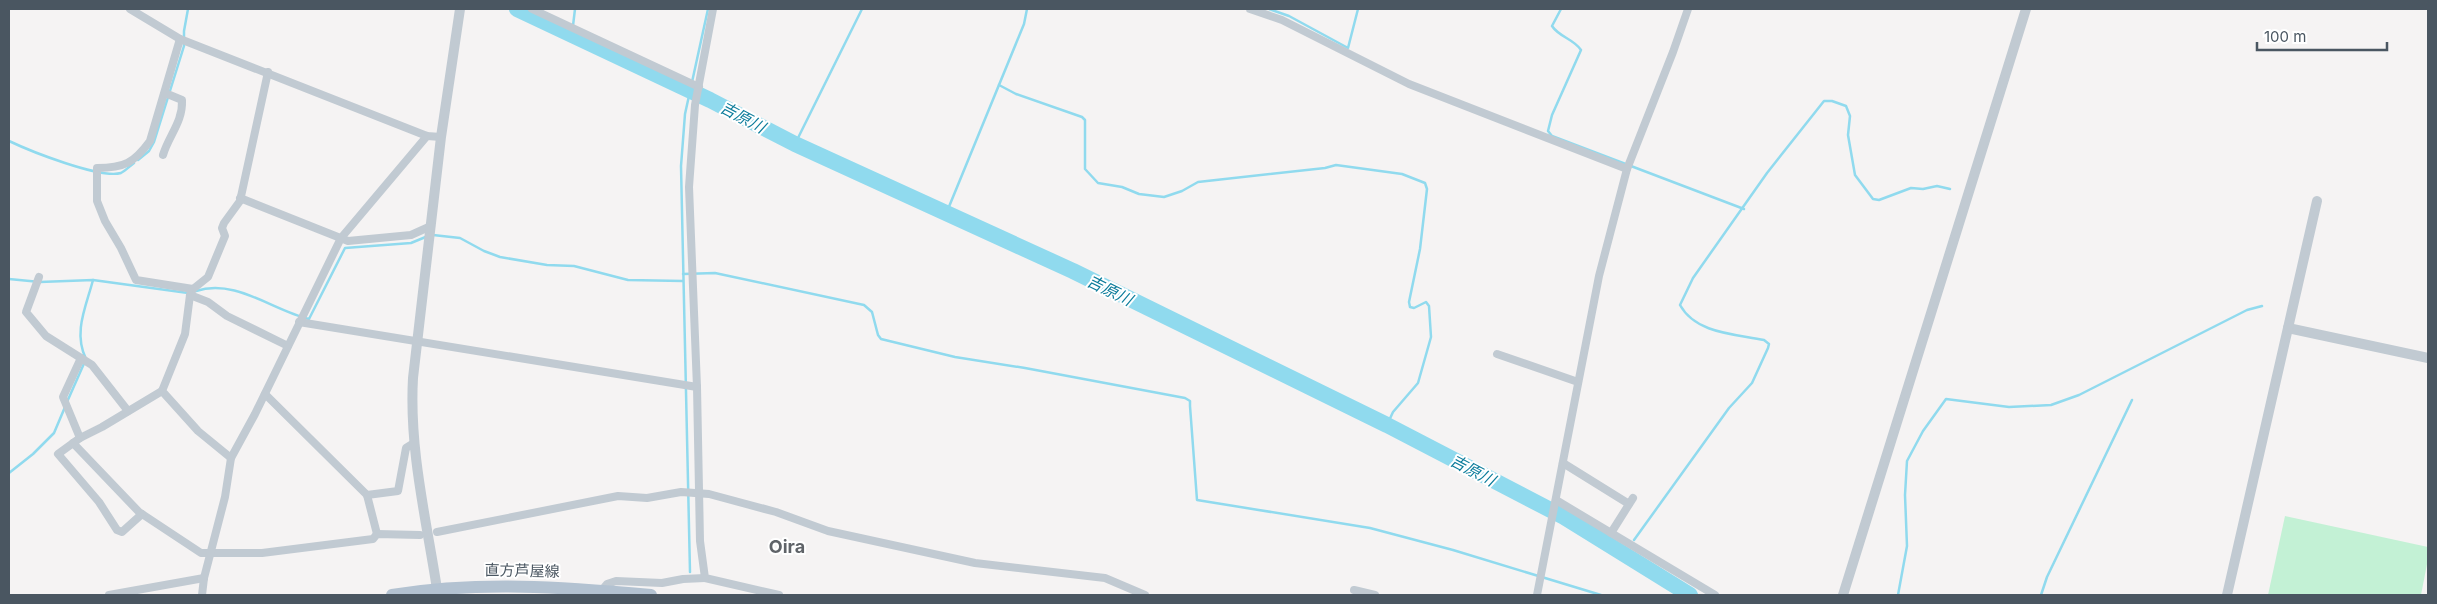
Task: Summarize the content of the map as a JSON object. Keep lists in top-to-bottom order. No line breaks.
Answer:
{"streets":{"main road":["直方芦屋線"]},"districts":["Oira"],"water":["吉原川"],"scale_bar":"100 m"}
